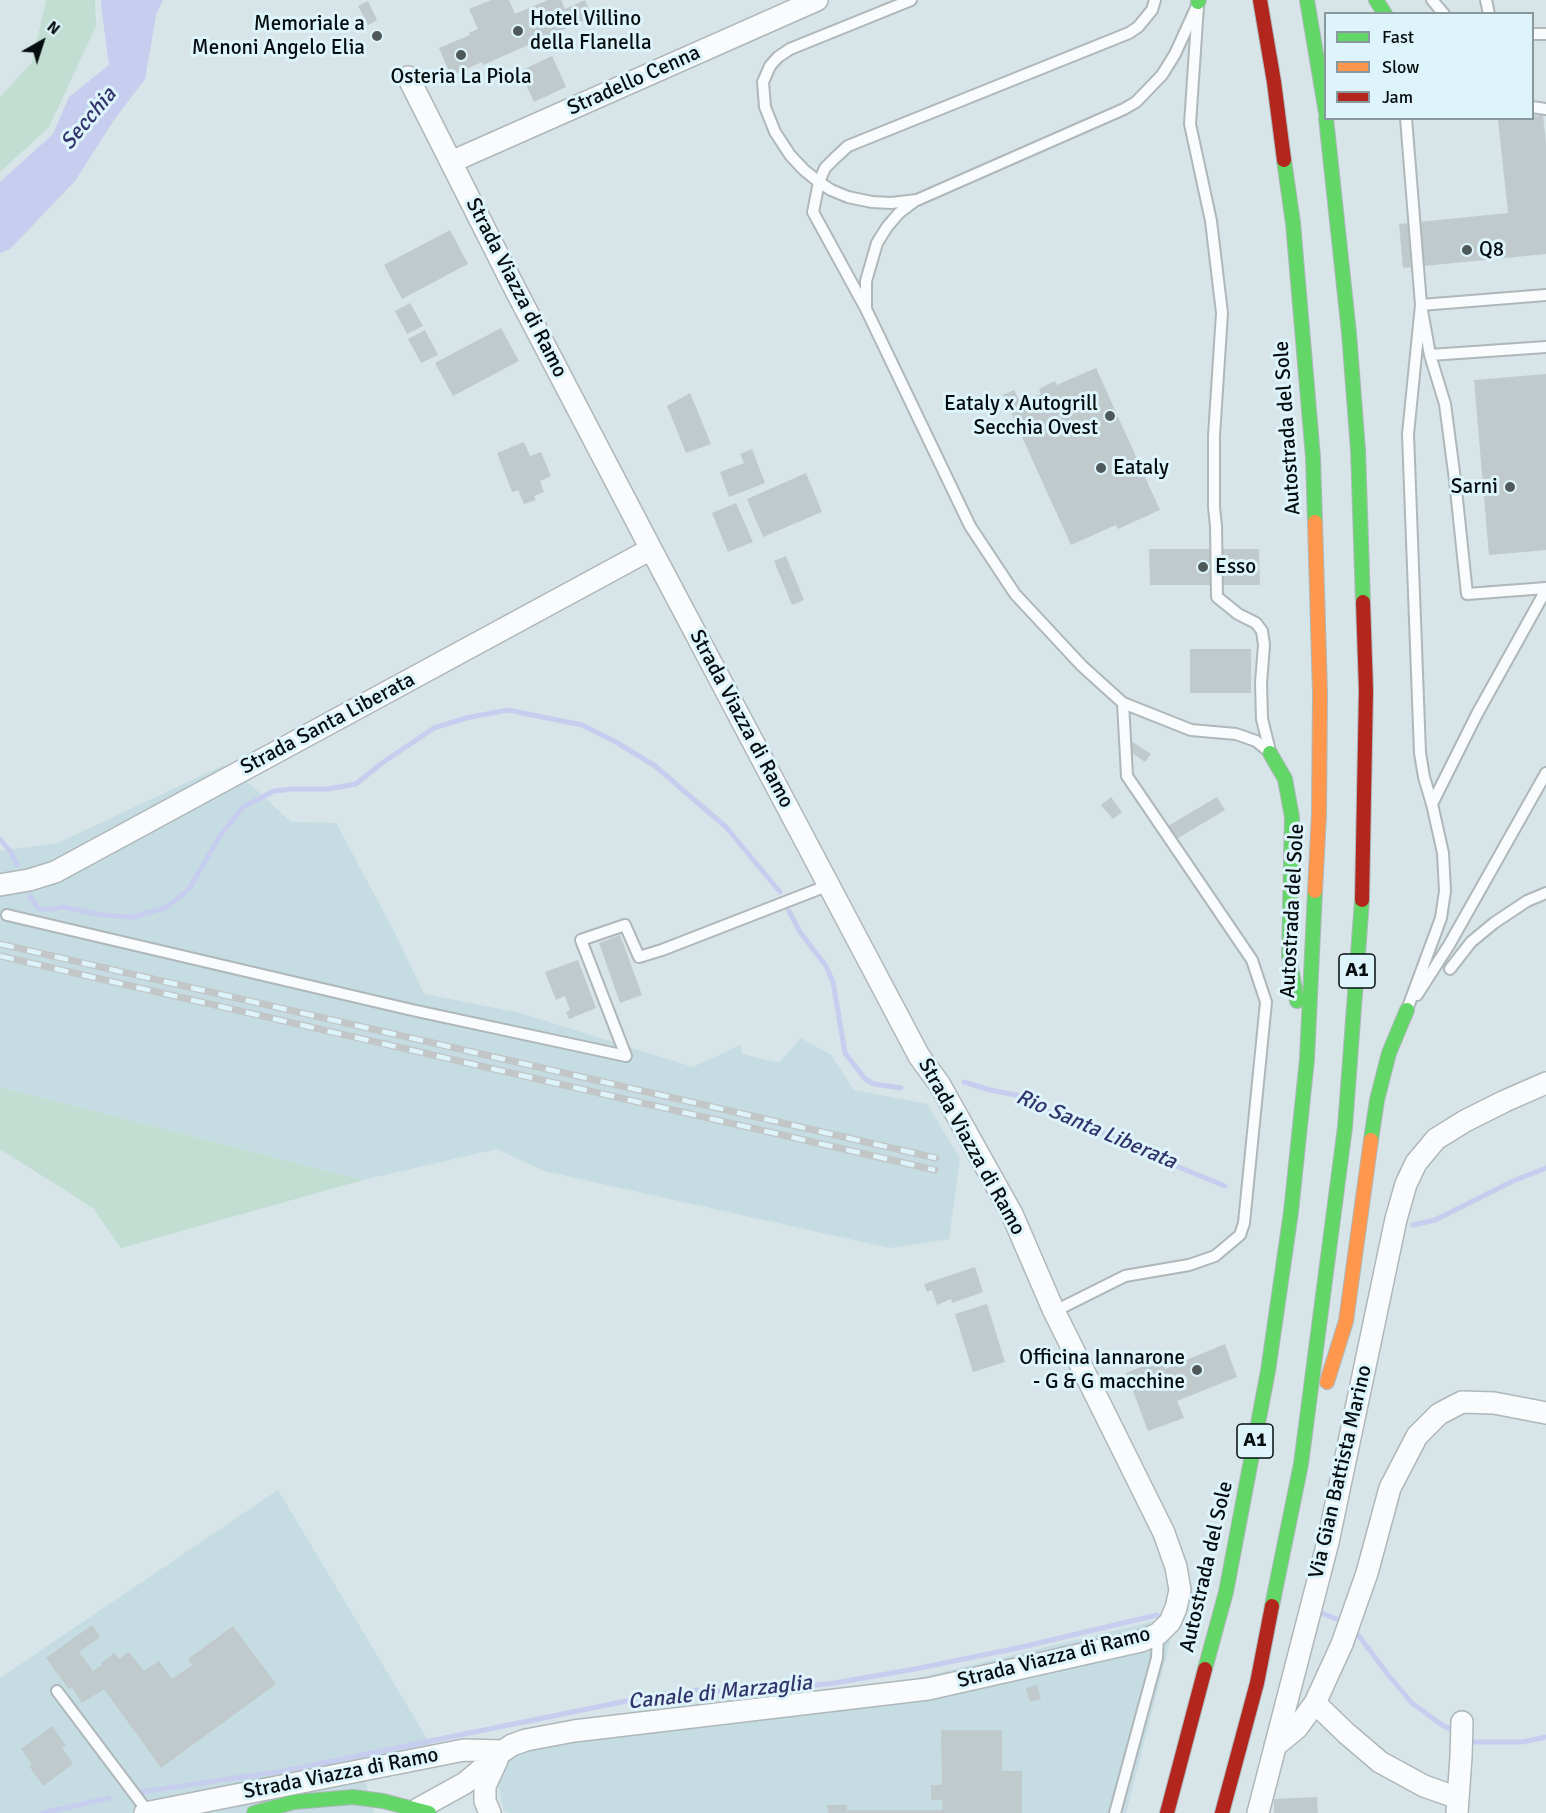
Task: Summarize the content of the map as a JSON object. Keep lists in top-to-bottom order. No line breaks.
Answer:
{"streets":{"main road":["Autostrada del Sole","A1"],"street":["Stradello Cenna","Strada Viazza di Ramo","Strada Santa Liberata","Via Gian Battista Marino"]},"crossings":[["Stradello Cenna","Strada Viazza di Ramo"],["Strada Viazza di Ramo","Strada Santa Liberata"]],"water":["Secchia","Rio Santa Liberata","Canale di Marzaglia"],"places":["Hotel Villino della Flanella","Memoriale a Menoni Angelo Elia","Osteria La Piola","Q8","Eataly x Autogrill Secchia Ovest","Eataly","Sarni","Esso","Officina Iannarone - G & G macchine"],"legend":["Fast","Slow","Jam"],"north":"top right"}
